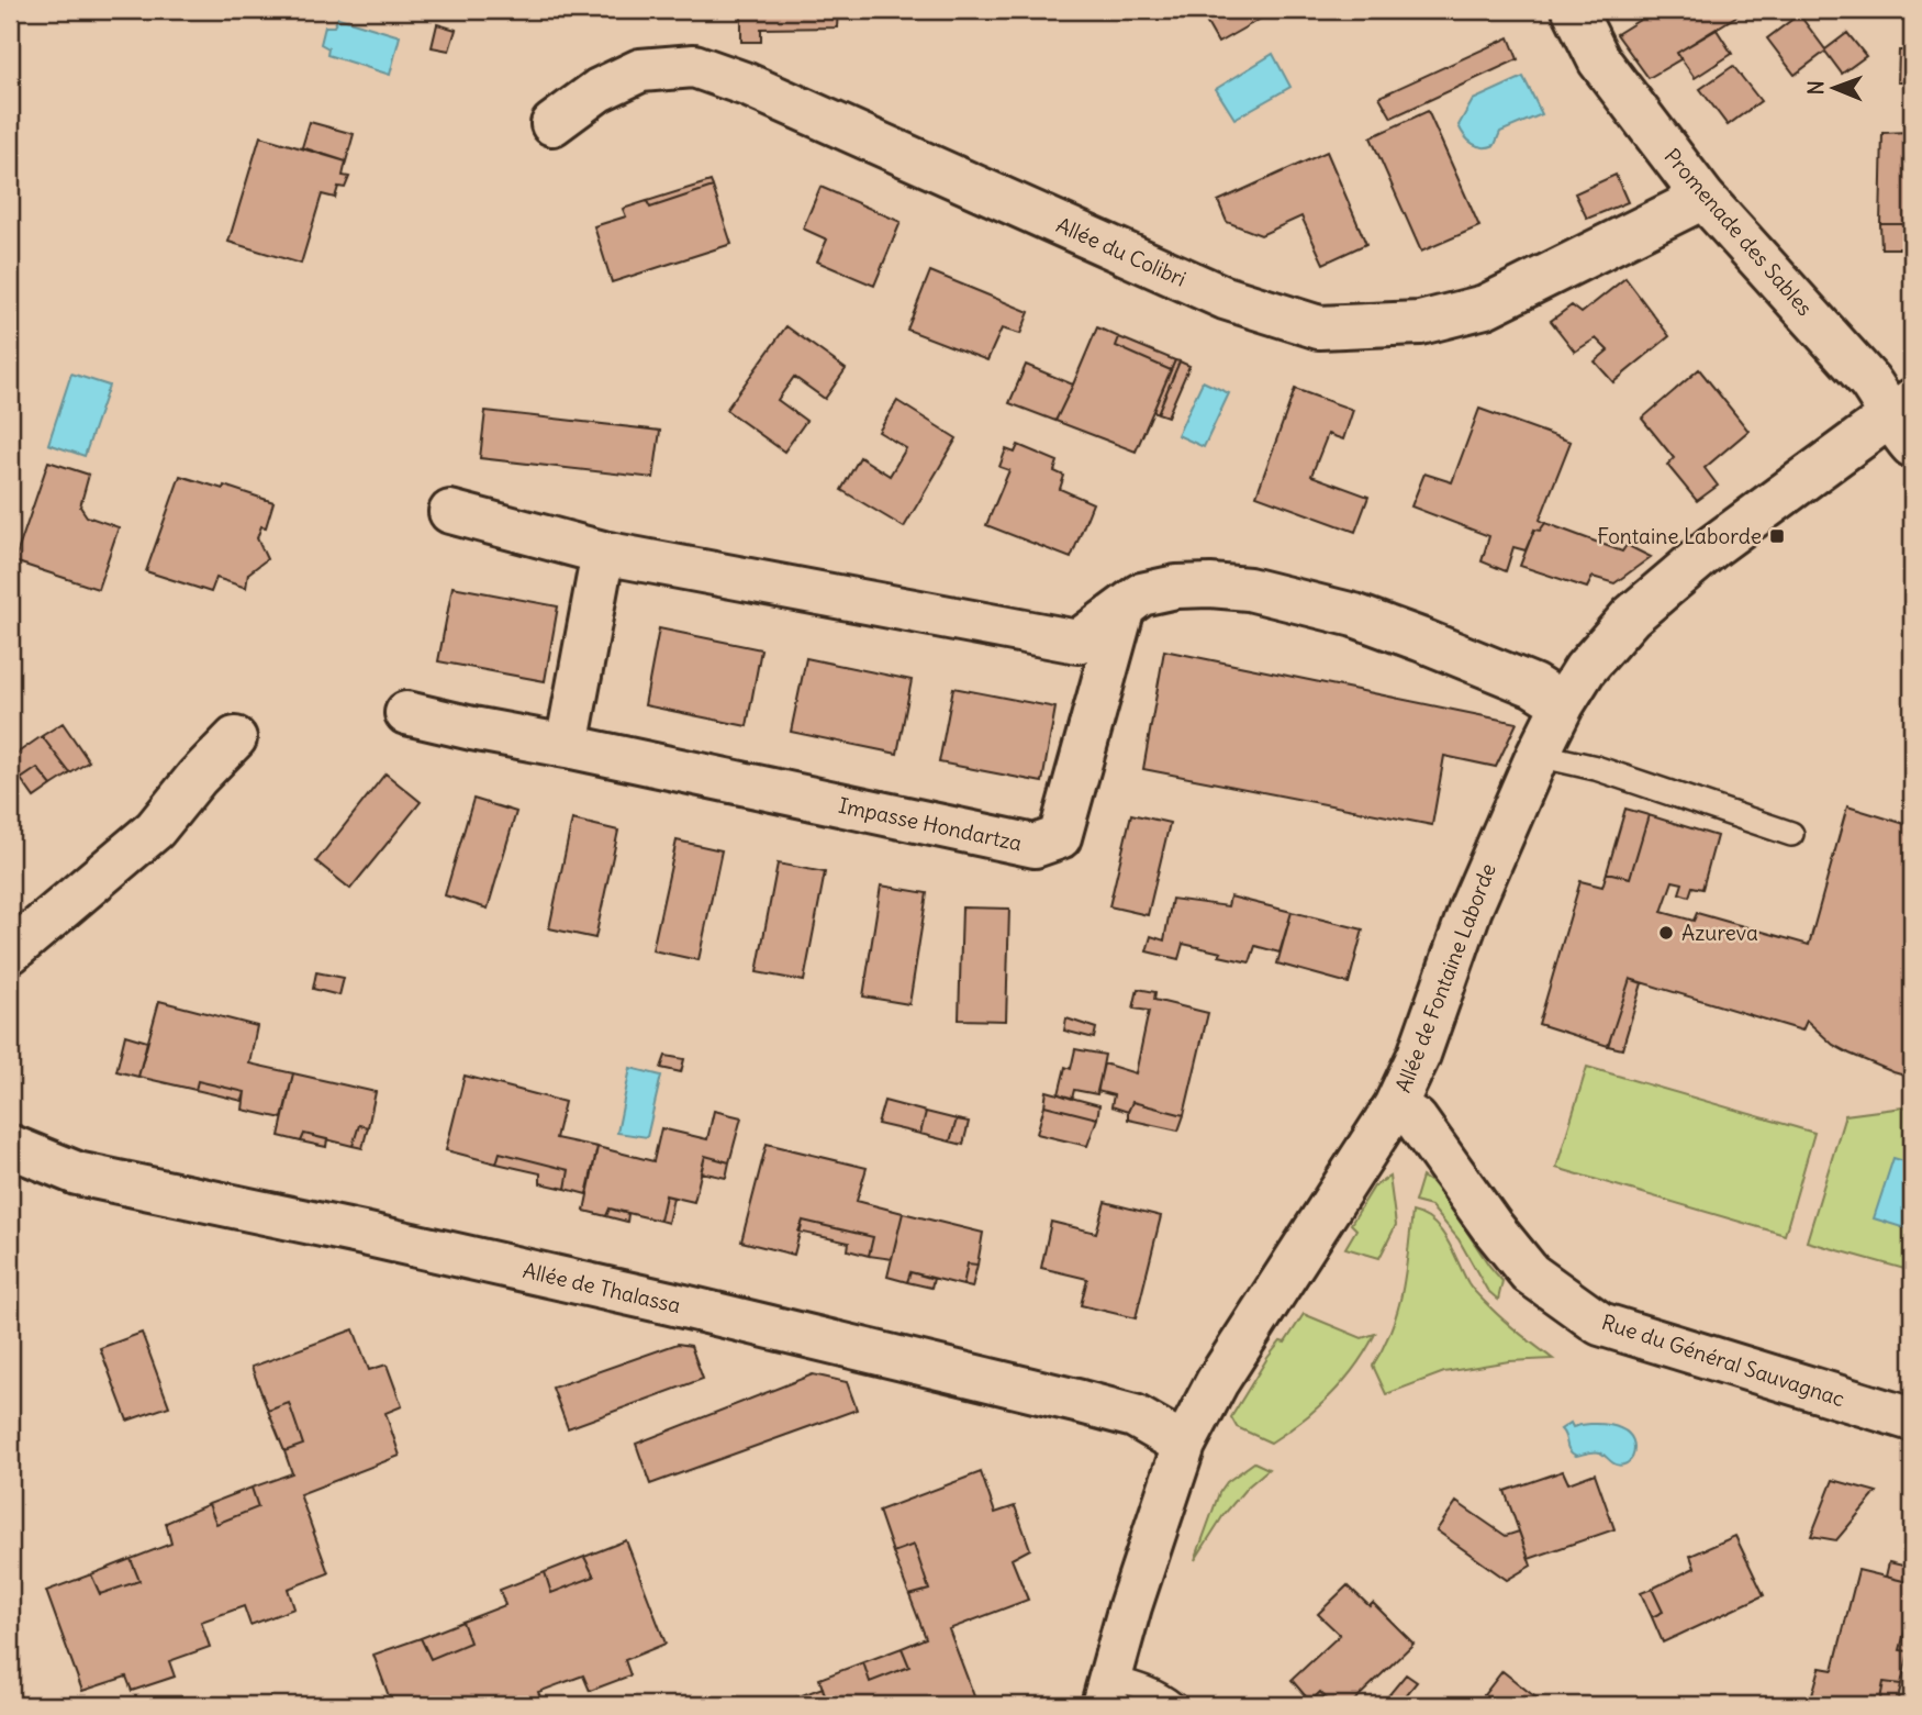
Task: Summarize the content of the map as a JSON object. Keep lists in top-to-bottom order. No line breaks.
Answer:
{"streets":{"street":["Promenade des Sables","Allée du Colibri","Impasse Hondartza","Allée de Fontaine Laborde","Allée de Thalassa","Rue du Général Sauvagnac"]},"crossings":[["Promenade des Sables","Allée du Colibri"],["Promenade des Sables","Allée de Fontaine Laborde"],["Allée de Fontaine Laborde","Allée de Thalassa"],["Allée de Fontaine Laborde","Rue du Général Sauvagnac"]],"places":{"transit":["Fontaine Laborde"],"other":["Azureva"]},"north":"left"}
